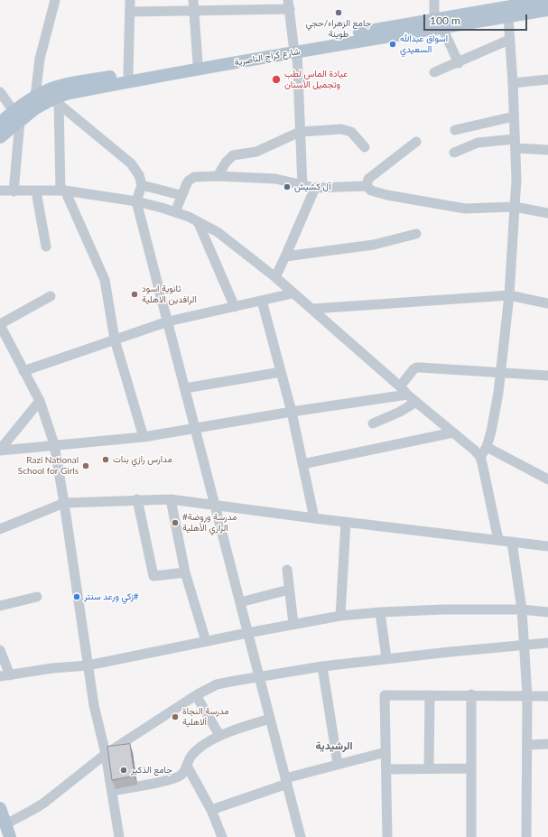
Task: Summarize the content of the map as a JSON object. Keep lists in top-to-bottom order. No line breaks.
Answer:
{"streets":{"main road":["شارع كراج الناصرية"]},"districts":["الرشيدية"],"places":["جامع الزهراء/حجي طوينة","اسواق عبدالله السعيدي","عيادة الماس لطب وتجميل الأسنان","آل كشيش","ثانوية اسود الرافدين الاهلية","مدارس رازي بنات","Razi National School for Girls","#مدرسة وروضة الرازي الأهلية","زكي ورعد سنتر#","مدرسة النجاة ألاهلية","جامع الذكير"],"scale_bar":"100 m"}
